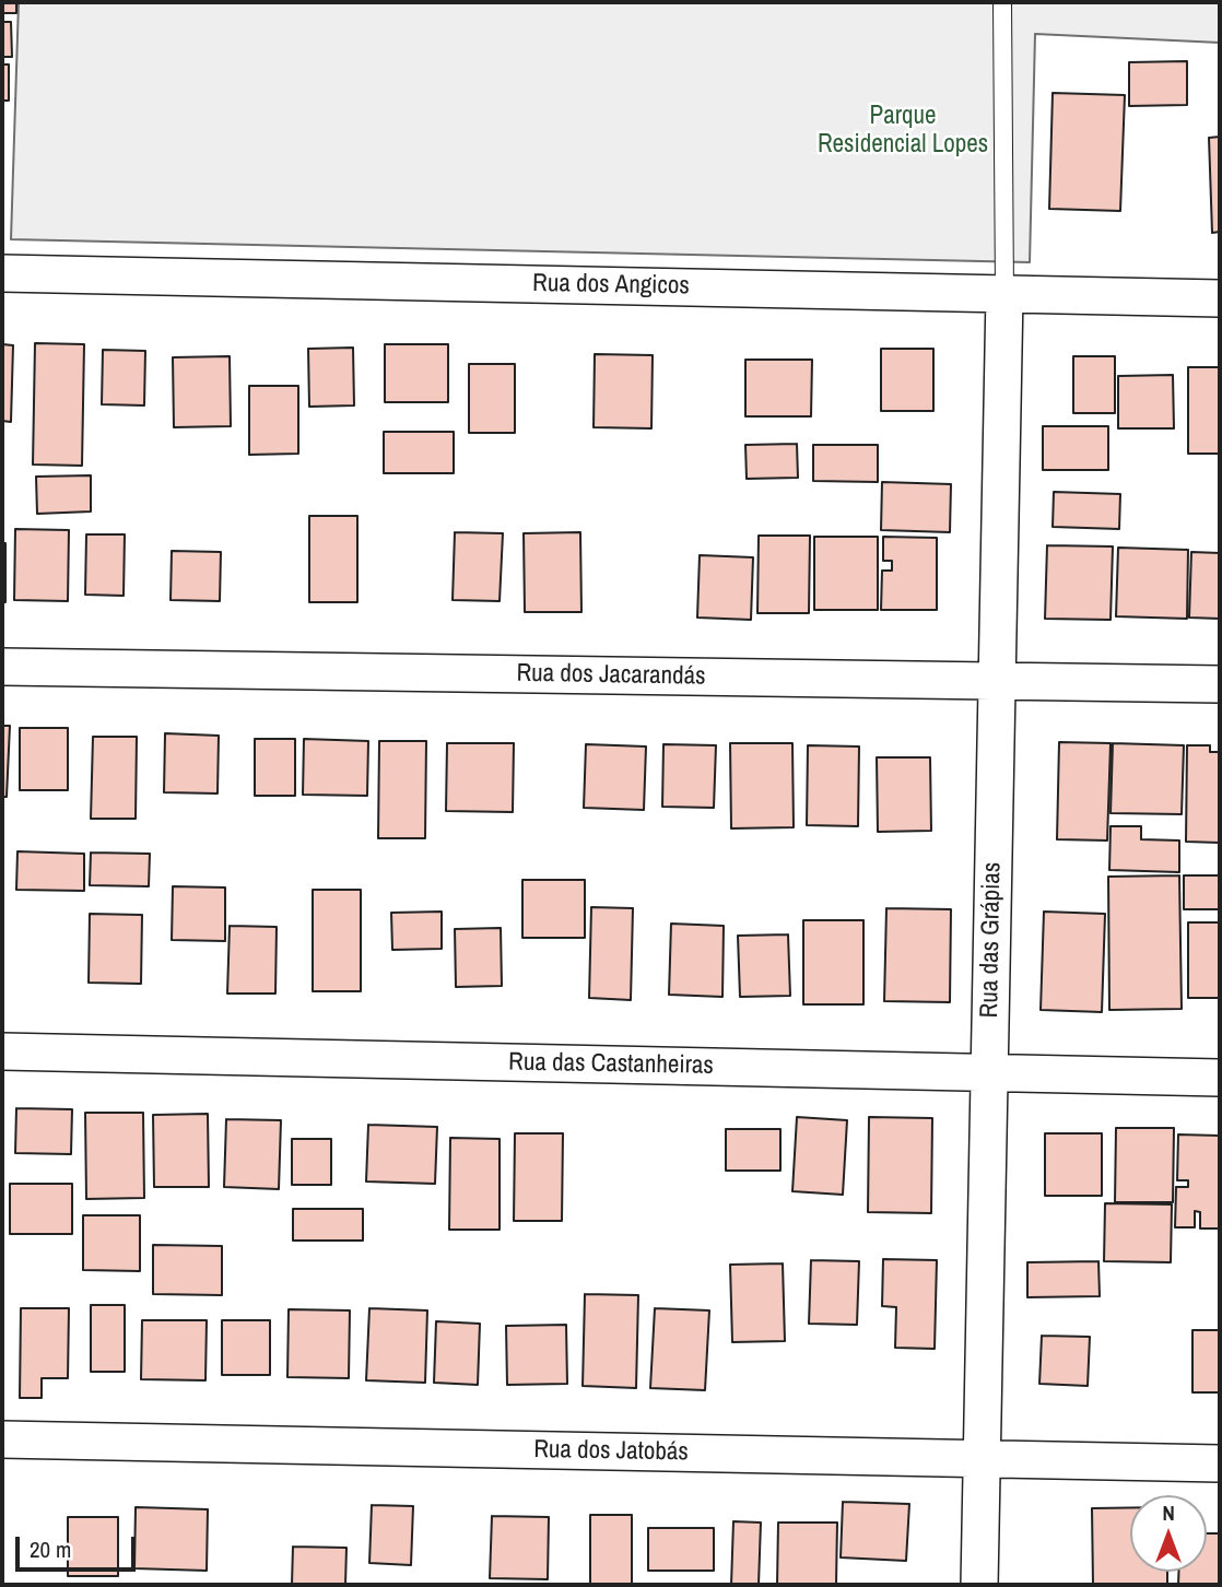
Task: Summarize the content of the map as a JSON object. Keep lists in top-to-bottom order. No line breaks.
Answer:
{"streets":{"street":["Rua dos Angicos","Rua dos Jacarandás","Rua das Grápias","Rua das Castanheiras","Rua dos Jatobás"]},"crossings":[["Rua dos Angicos","Rua das Grápias"],["Rua dos Jacarandás","Rua das Grápias"],["Rua das Grápias","Rua das Castanheiras"],["Rua das Grápias","Rua dos Jatobás"]],"parks":["Parque Residencial Lopes"],"scale_bar":"20 m","north":"top"}
